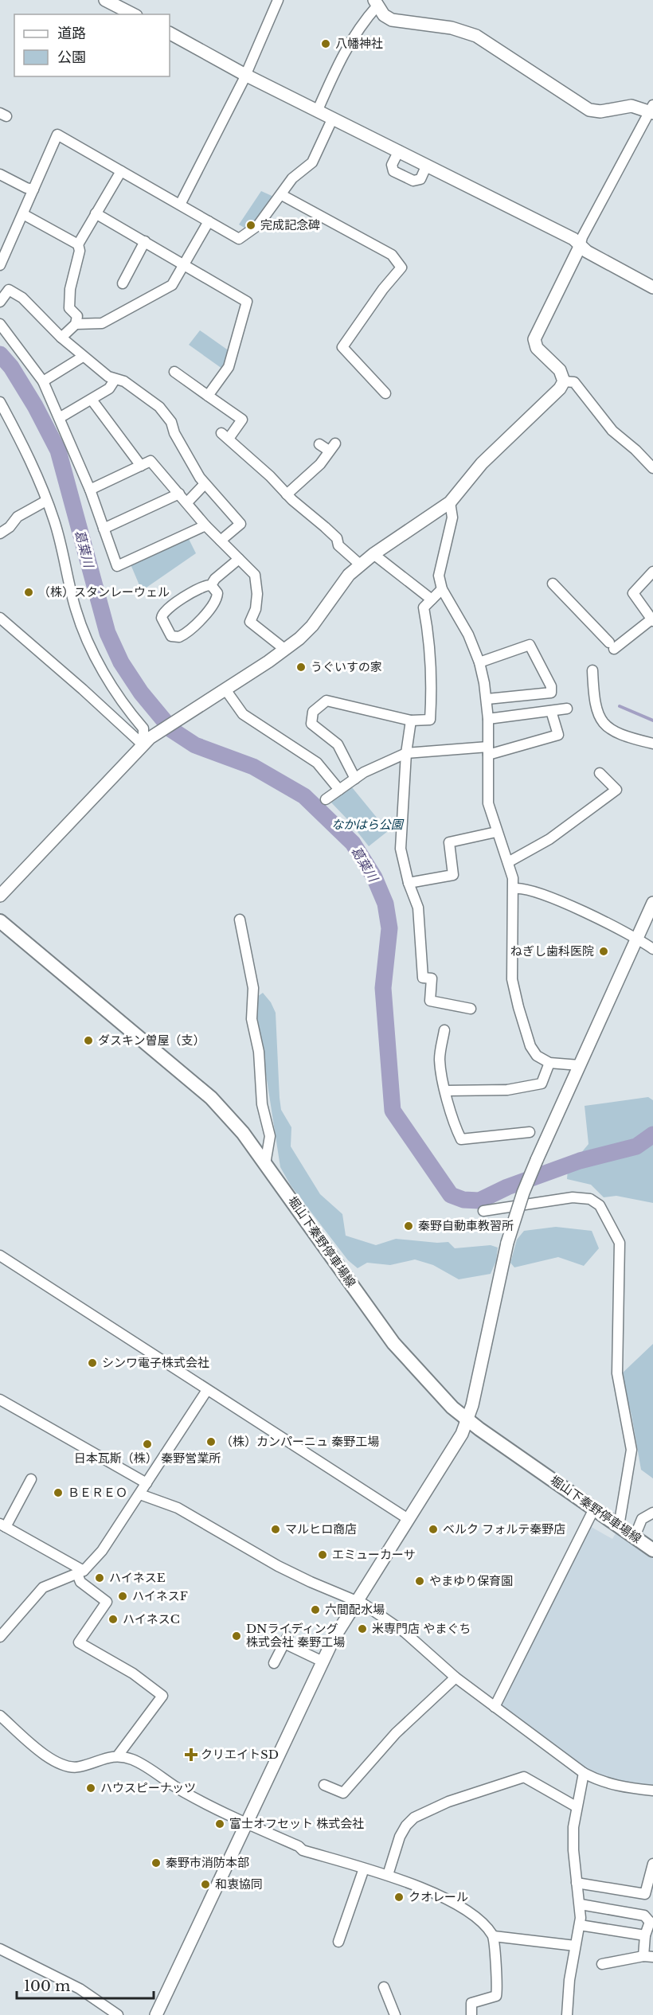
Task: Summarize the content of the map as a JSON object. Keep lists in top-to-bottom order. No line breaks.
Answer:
{"streets":{"main road":["堀山下秦野停車場線"]},"water":["葛葉川"],"parks":["なかはら公園"],"places":{"other":["八幡神社","完成記念碑","（株）スタンレーウェル","うぐいすの家","ねぎし歯科医院","ダスキン曽屋（支）","秦野自動車教習所","シンワ電子株式会社","（株）カンパーニュ 秦野工場","日本瓦斯（株） 秦野営業所","ＢＥＲＥＯ","マルヒロ商店","ベルク フォルテ秦野店","エミューカーサ","ハイネスE","やまゆり保育園","ハイネスF","六間配水場","ハイネスC","米専門店 やまぐち","DNライディング 株式会社 秦野工場","ハウスピーナッツ","富士オフセット 株式会社","秦野市消防本部","和衷協同","クオレール"],"health":["クリエイトSD"]},"legend":["道路","公園"],"scale_bar":"100 m"}
